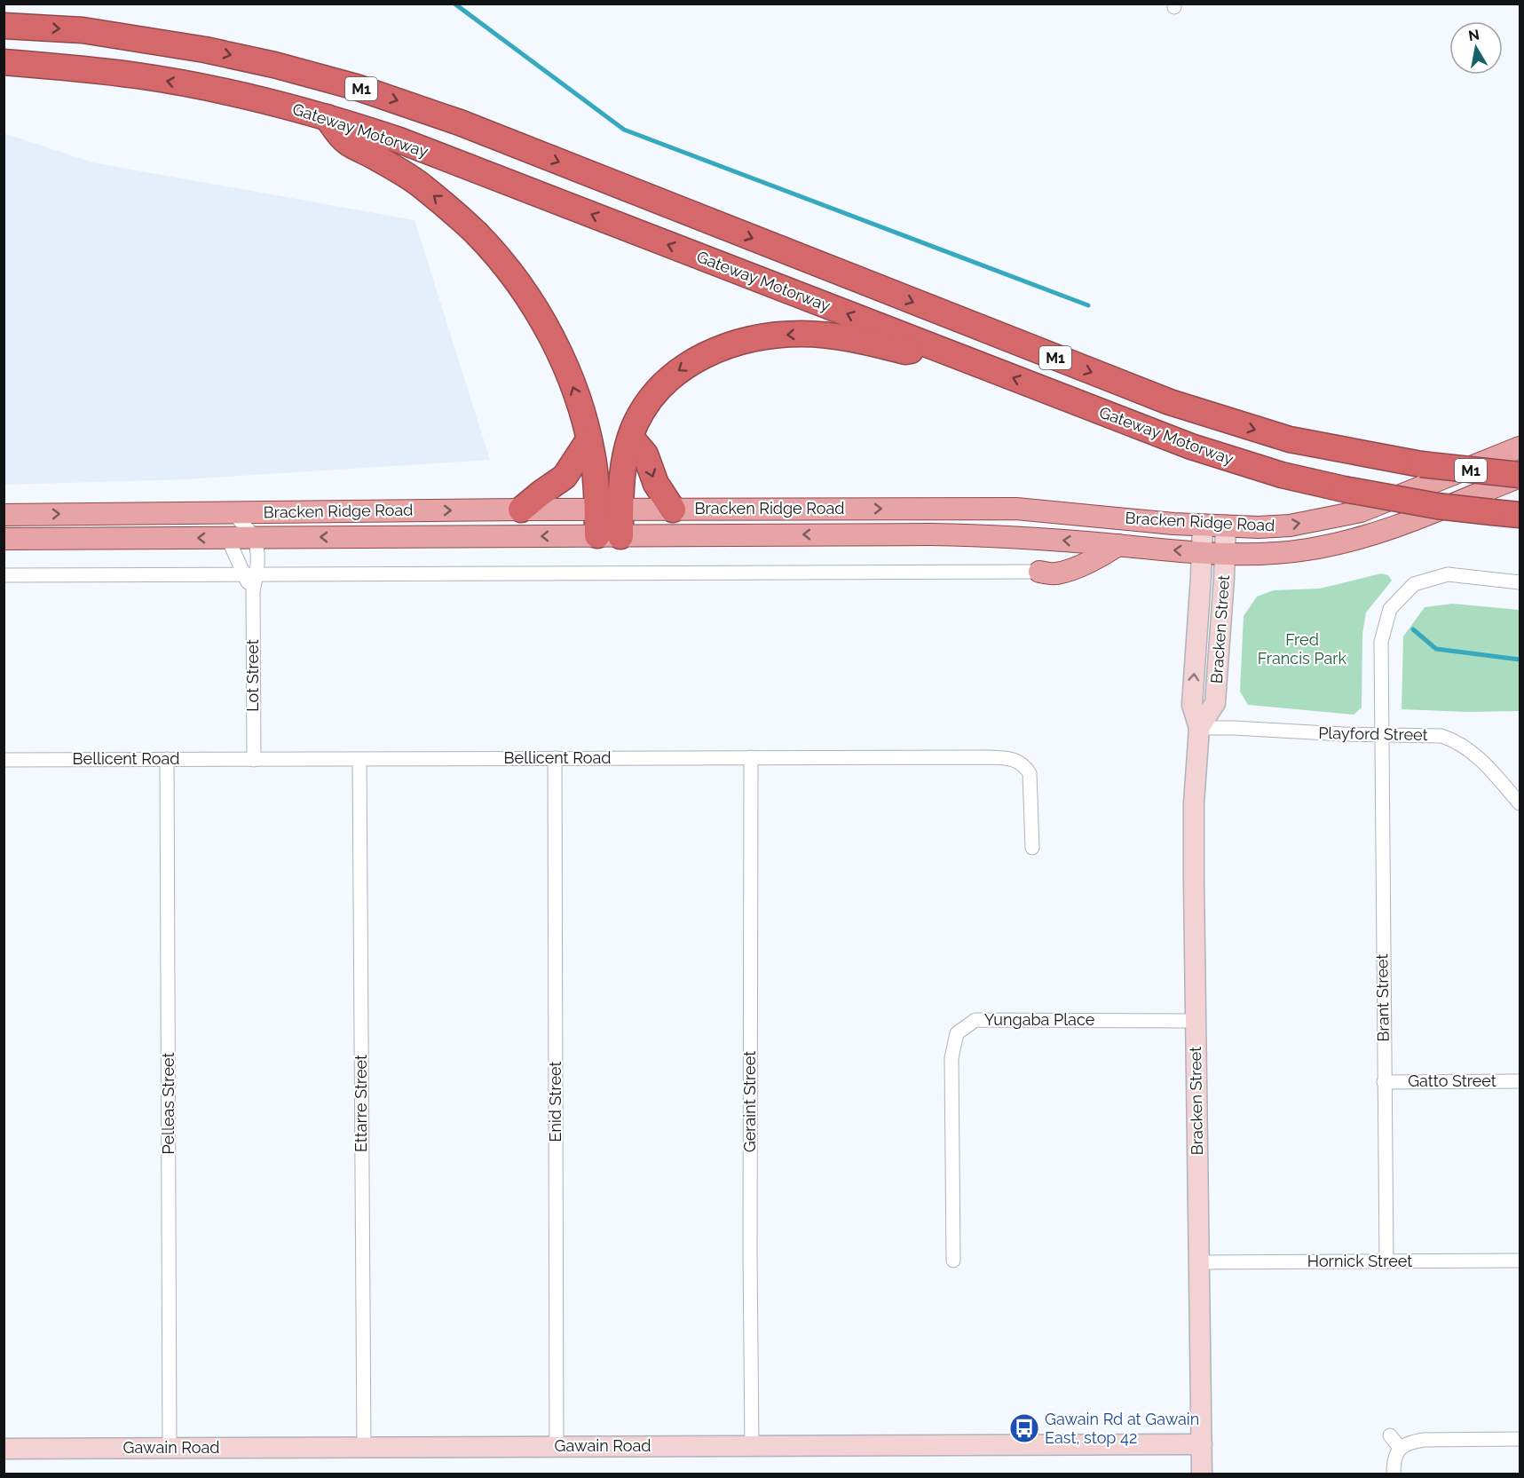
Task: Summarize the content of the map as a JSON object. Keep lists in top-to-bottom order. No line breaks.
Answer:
{"streets":{"highway":["M1","Gateway Motorway"],"main road":["Bracken Ridge Road"],"street":["Bracken Street","Lot Street","Playford Street","Bellicent Road","Brant Street","Yungaba Place","Gatto Street","Enid Street","Geraint Street","Pelleas Street","Ettarre Street","Hornick Street","Gawain Road"]},"crossings":[["Gateway Motorway","Bracken Ridge Road"],["Bracken Ridge Road","Bracken Street"],["Bracken Ridge Road","Lot Street"],["Bracken Street","Playford Street"],["Bracken Street","Yungaba Place"],["Bracken Street","Hornick Street"],["Bracken Street","Gawain Road"],["Lot Street","Bellicent Road"],["Playford Street","Brant Street"],["Bellicent Road","Enid Street"],["Bellicent Road","Geraint Street"],["Bellicent Road","Pelleas Street"],["Bellicent Road","Ettarre Street"],["Brant Street","Gatto Street"],["Brant Street","Hornick Street"],["Enid Street","Gawain Road"],["Geraint Street","Gawain Road"],["Pelleas Street","Gawain Road"],["Ettarre Street","Gawain Road"]],"parks":["Fred Francis Park"],"places":{"bus stop":["Gawain Rd at Gawain East, stop 42"]},"north":"top"}
